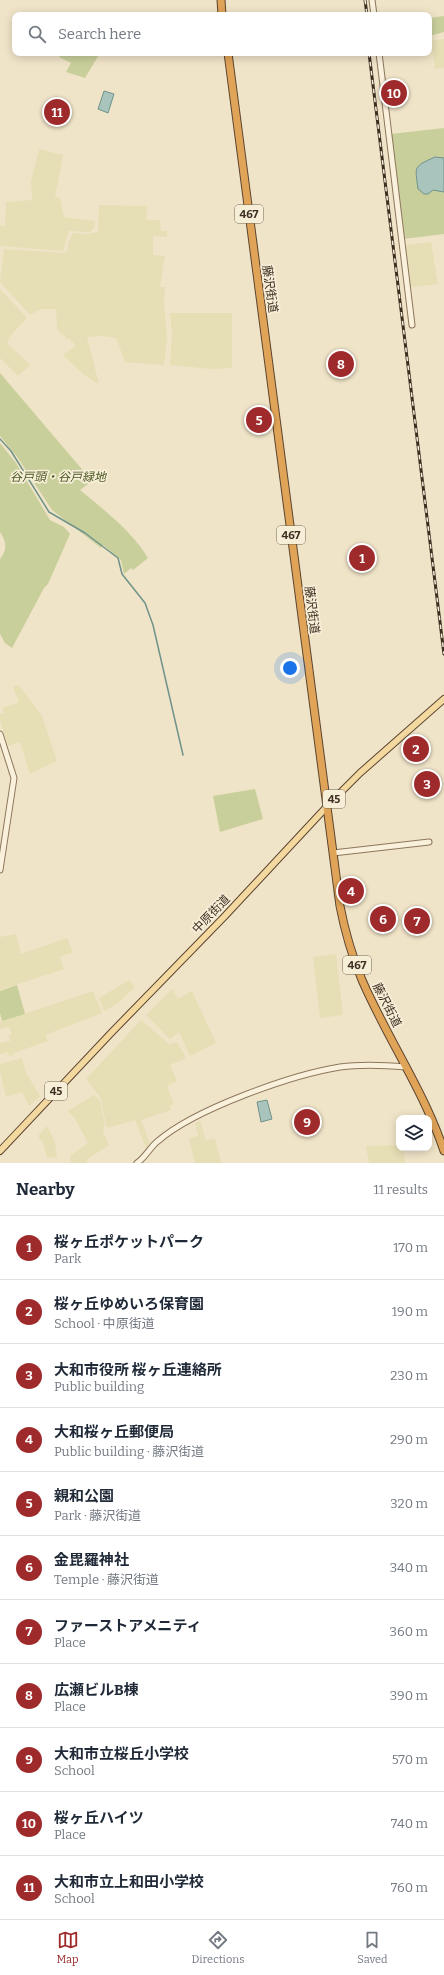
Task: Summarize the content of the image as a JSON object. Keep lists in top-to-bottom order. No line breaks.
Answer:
{"streets":{"highway":["467","藤沢街道"],"main road":["45","中原街道"]},"crossings":[["藤沢街道","中原街道"]],"parks":["谷戸頭・谷戸緑地"],"page":{"search":"Search here","pins":["10","11","8","5","1","2","3","4","6","7","9"],"heading":["Nearby","11 results"],"list":[{"mark":"1","name":"桜ヶ丘ポケットパーク","note":"Park","value":"170 m"},{"mark":"2","name":"桜ヶ丘ゆめいろ保育園","note":"School · 中原街道","value":"190 m"},{"mark":"3","name":"大和市役所 桜ヶ丘連絡所","note":"Public building","value":"230 m"},{"mark":"4","name":"大和桜ヶ丘郵便局","note":"Public building · 藤沢街道","value":"290 m"},{"mark":"5","name":"親和公園","note":"Park · 藤沢街道","value":"320 m"},{"mark":"6","name":"金毘羅神社","note":"Temple · 藤沢街道","value":"340 m"},{"mark":"7","name":"ファーストアメニティ","note":"Place","value":"360 m"},{"mark":"8","name":"広瀬ビルB棟","note":"Place","value":"390 m"},{"mark":"9","name":"大和市立桜丘小学校","note":"School","value":"570 m"},{"mark":"10","name":"桜ヶ丘ハイツ","note":"Place","value":"740 m"},{"mark":"11","name":"大和市立上和田小学校","note":"School","value":"760 m"}],"nav":["Map","Directions","Saved"]}}
